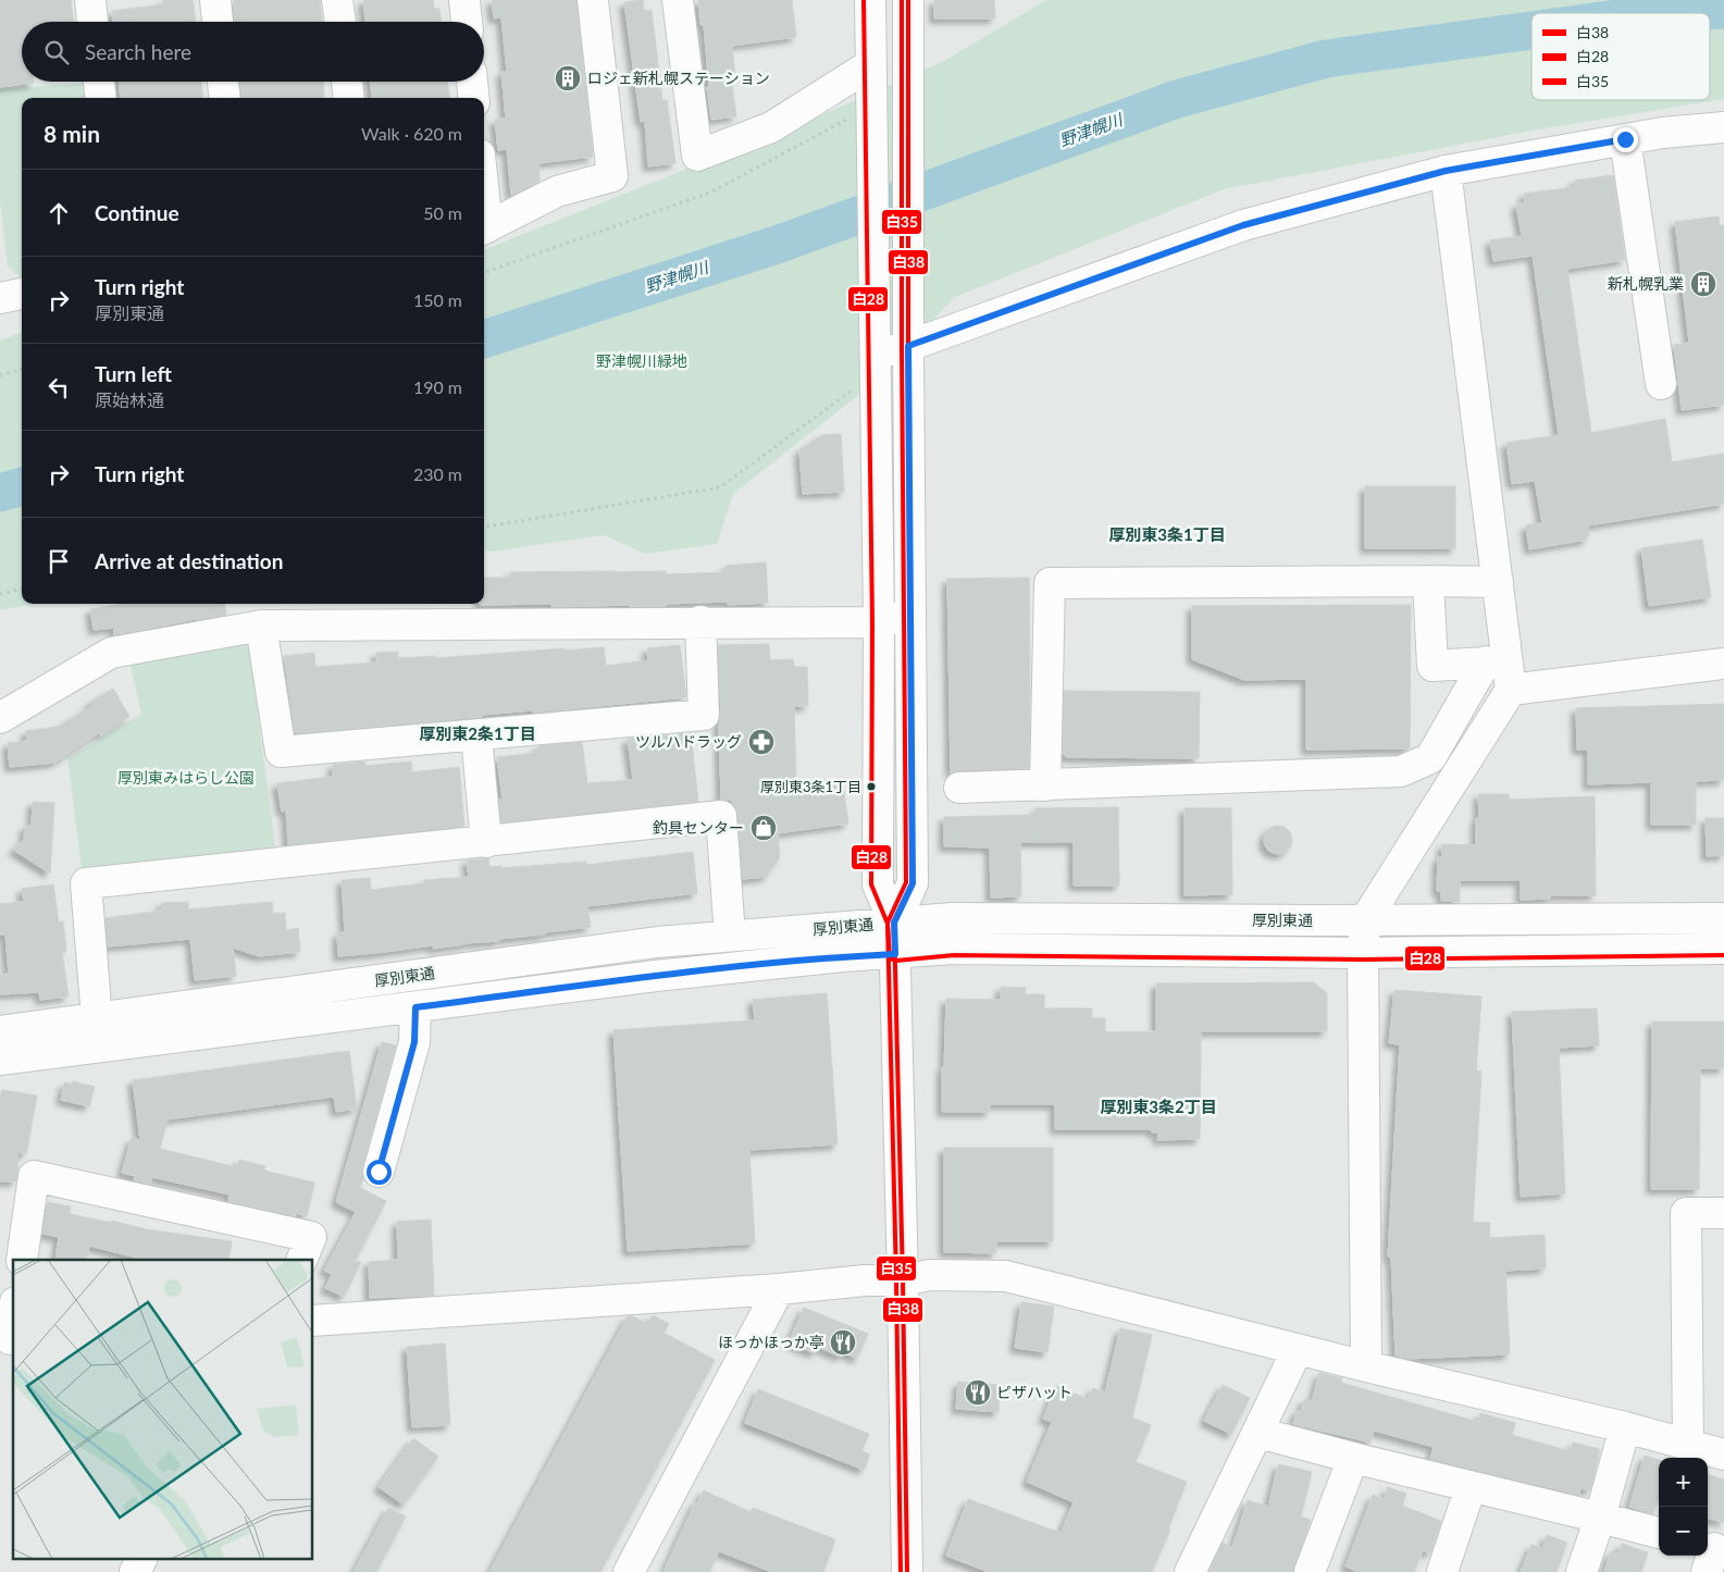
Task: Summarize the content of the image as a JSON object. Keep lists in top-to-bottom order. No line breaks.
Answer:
{"streets":{"street":["厚別東通"]},"districts":["厚別東3条1丁目","厚別東2条1丁目","厚別東3条2丁目"],"water":["野津幌川"],"parks":["野津幌川緑地","厚別東みはらし公園"],"places":{"building":["ロジェ新札幌ステーション","新札幌乳業"],"pharmacy":["ツルハドラッグ"],"other":["厚別東3条1丁目"],"shop":["釣具センター"],"restaurant":["ほっかほっか亭","ピザハット"]},"lines":["transit line 白38","transit line 白28","transit line 白35"],"legend":["白38","白28","白35"],"page":{"search":"Search here","heading":["8 min","Walk · 620 m"],"list":[["Continue","50 m"],["Turn right","厚別東通","150 m"],["Turn left","原始林通","190 m"],["Turn right","230 m"],"Arrive at destination"],"map_buttons":["+","−"]}}
